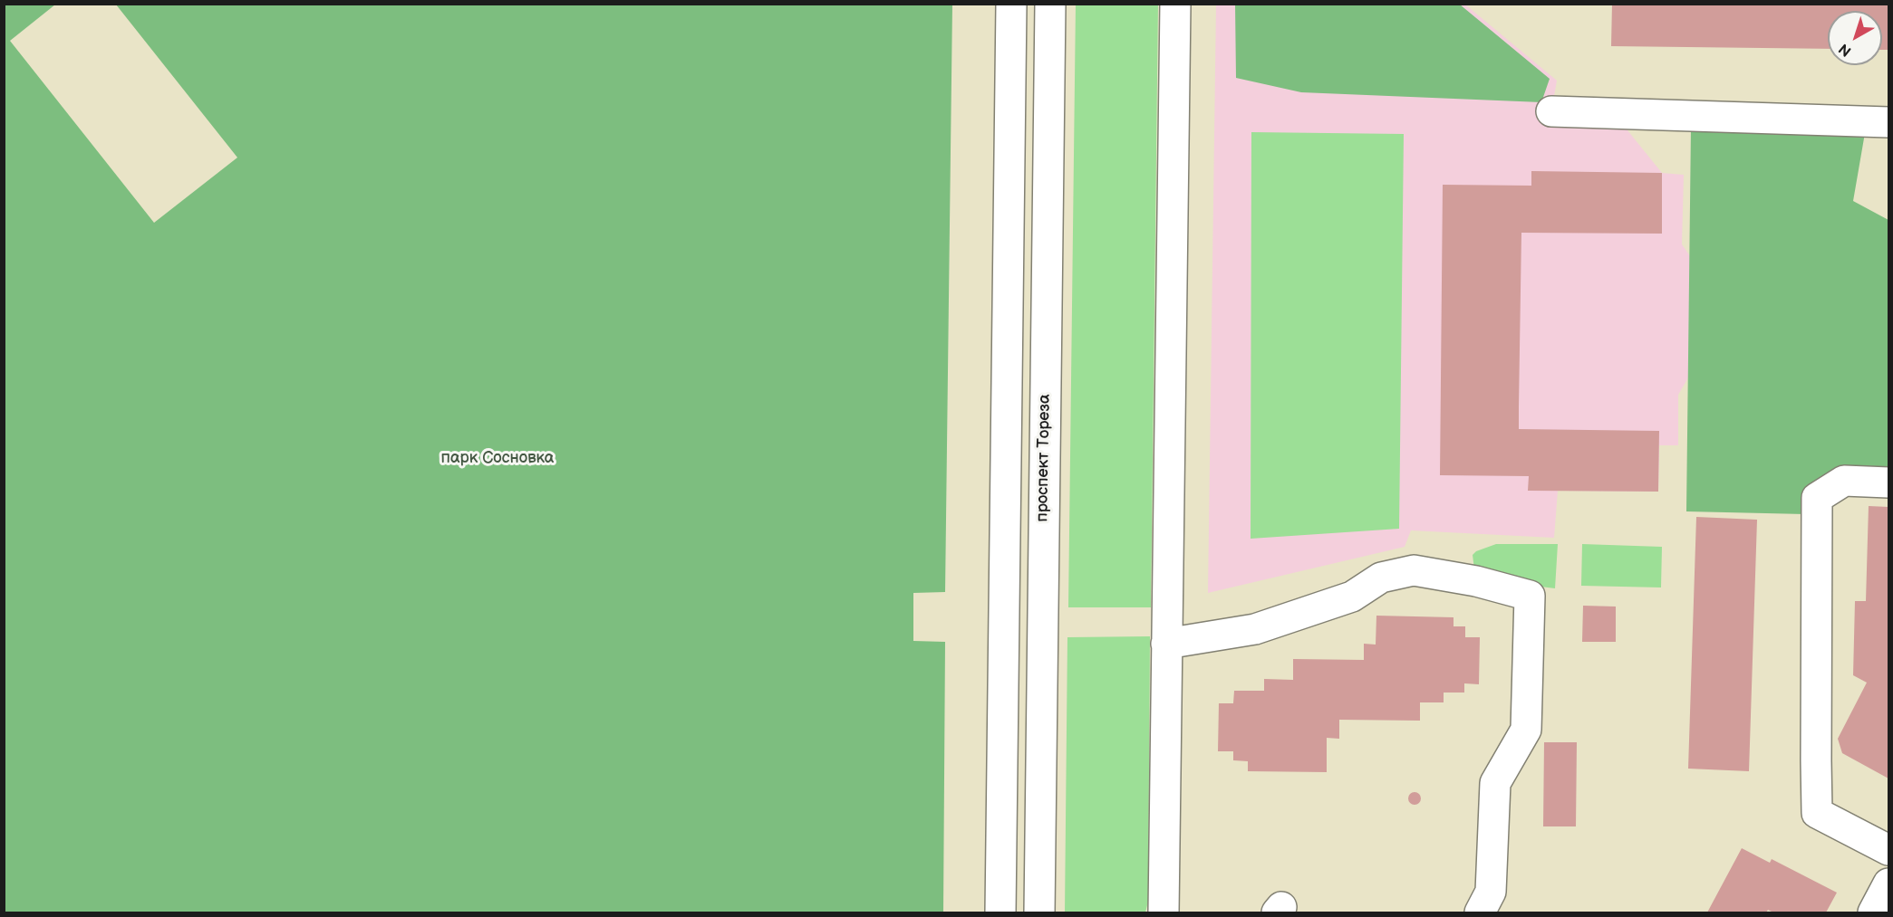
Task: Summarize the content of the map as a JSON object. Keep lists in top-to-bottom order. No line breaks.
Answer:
{"streets":{"main road":["проспект Тореза"]},"parks":["парк Сосновка"],"north":"bottom left"}
